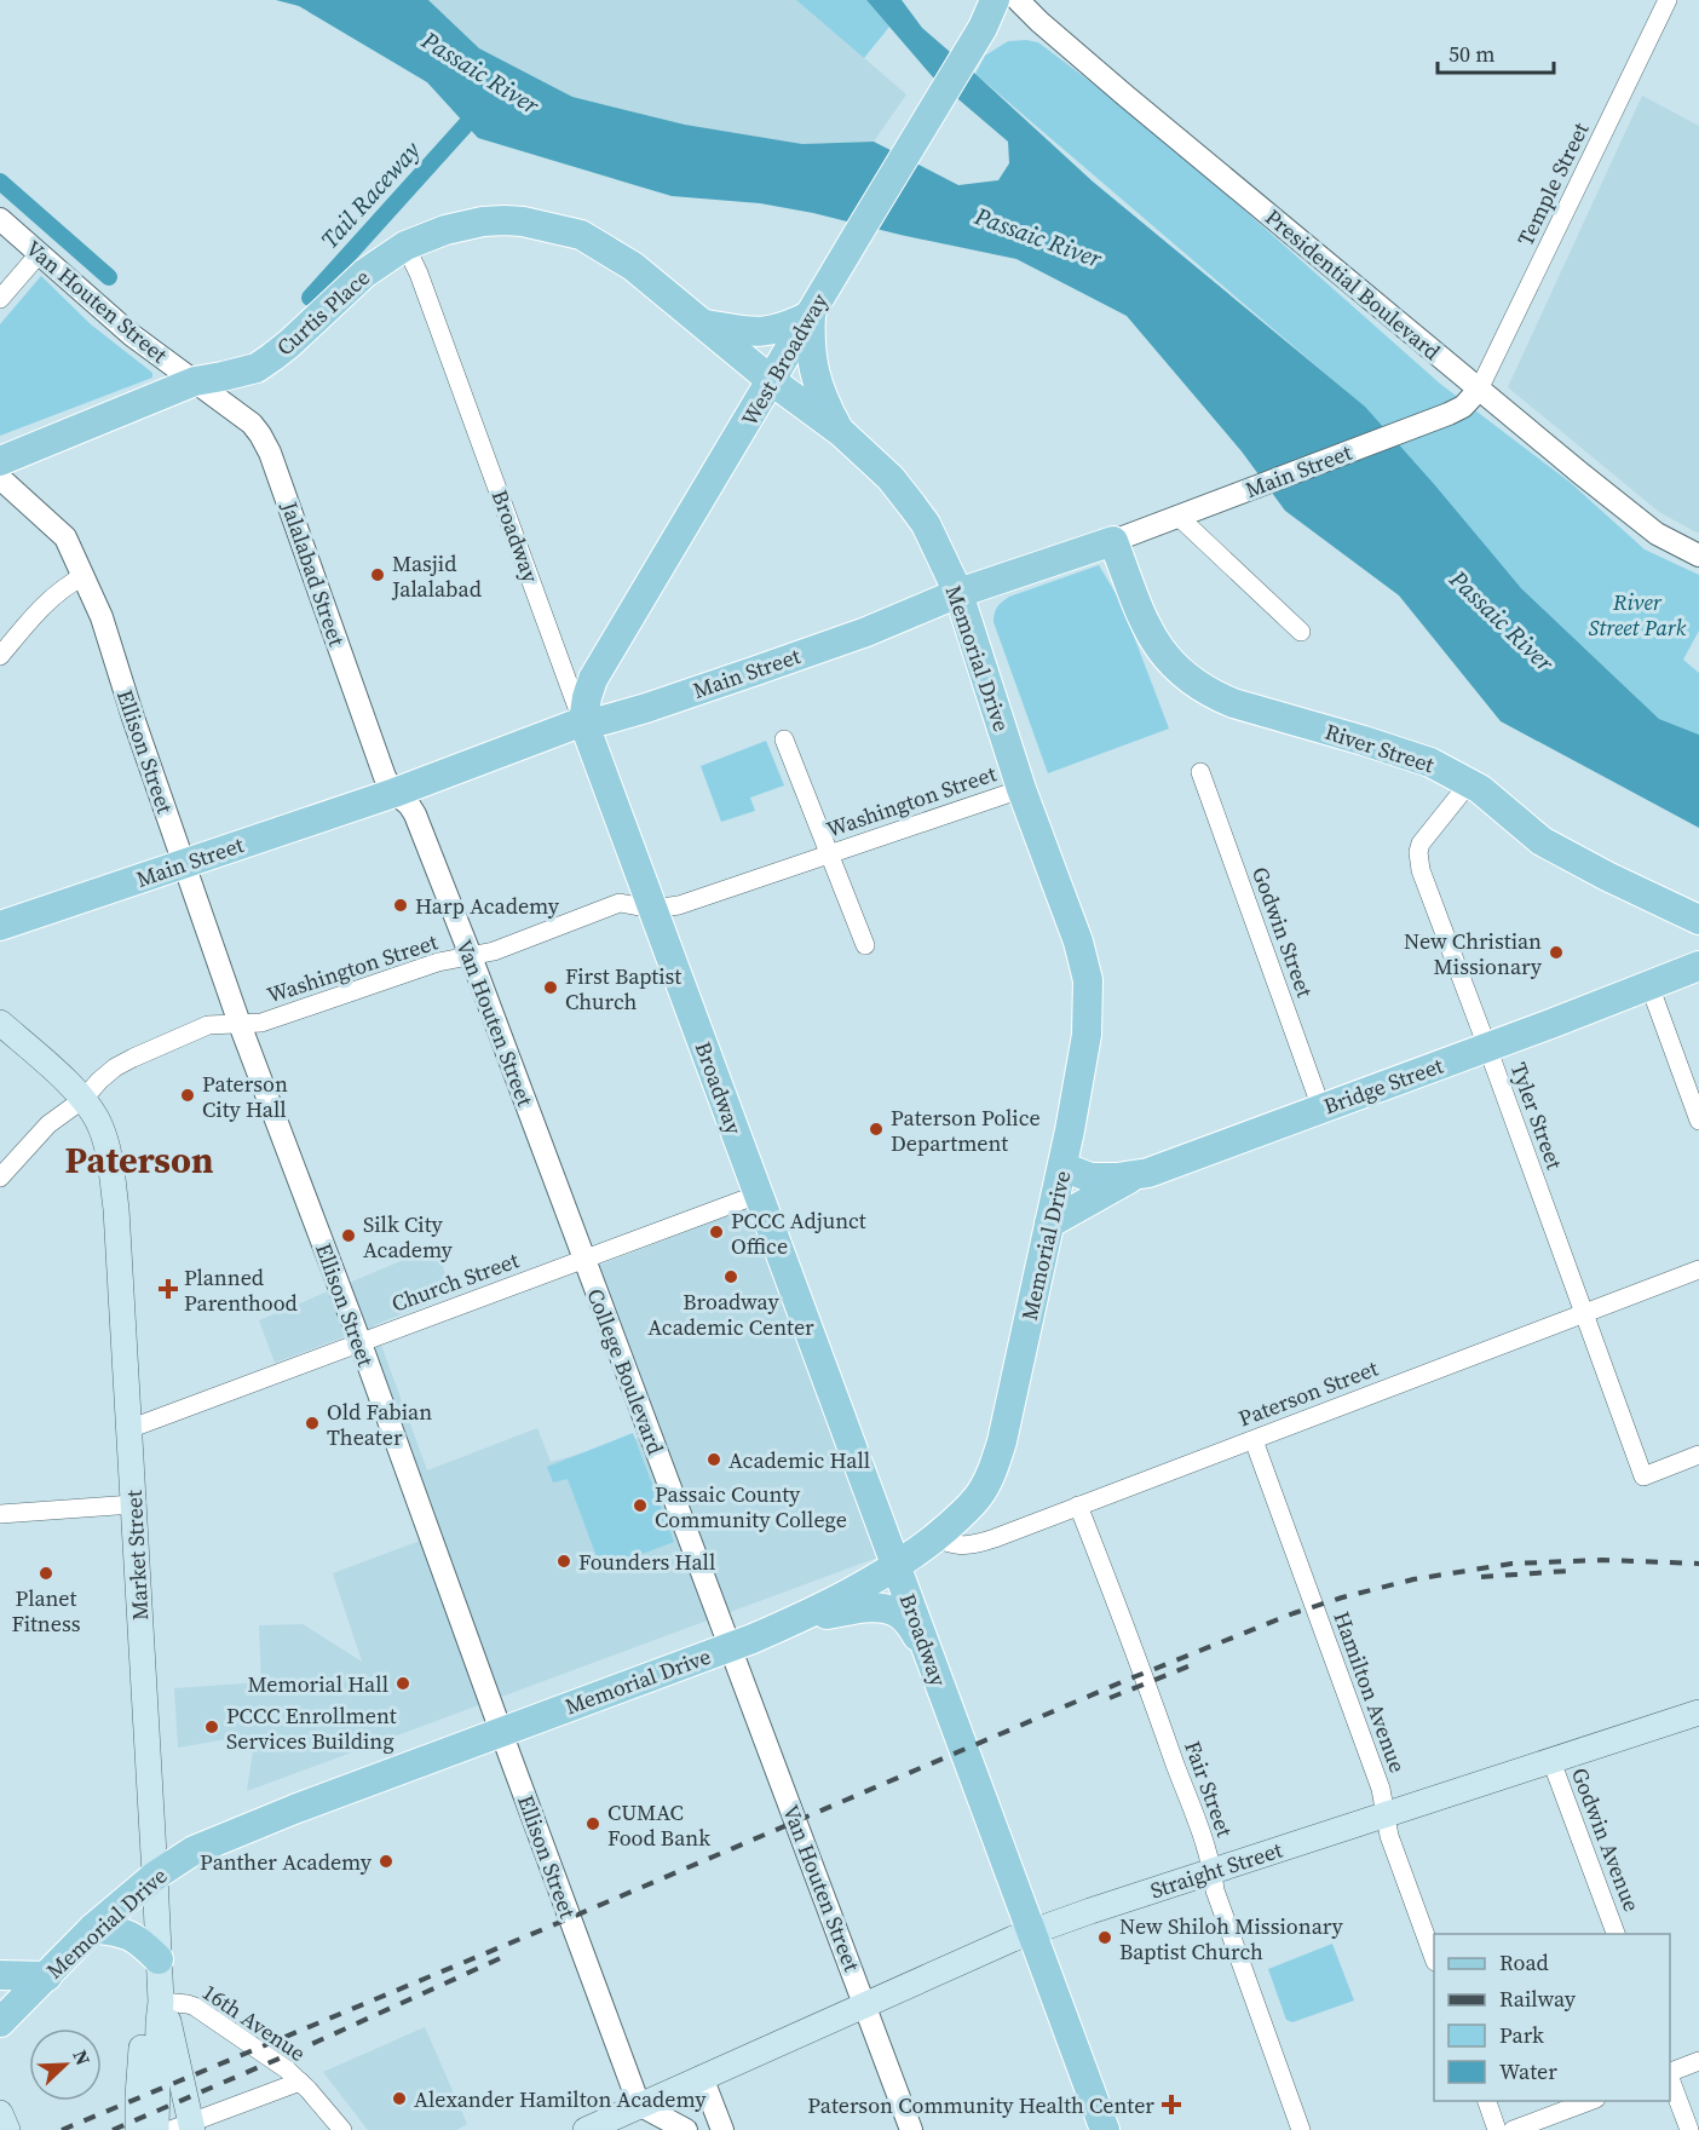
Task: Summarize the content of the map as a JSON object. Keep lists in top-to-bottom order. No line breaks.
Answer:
{"streets":{"main road":["Curtis Place","West Broadway","Main Street","Broadway","Memorial Drive","River Street","Bridge Street","Market Street","Straight Street"],"street":["Temple Street","Presidential Boulevard","Van Houten Street","Jalalabad Street","Ellison Street","Washington Street","Godwin Street","Tyler Street","Church Street","College Boulevard","Paterson Street","Hamilton Avenue","Fair Street","Godwin Avenue","16th Avenue"]},"crossings":[["Temple Street","Presidential Boulevard"],["Temple Street","Main Street"],["Presidential Boulevard","Main Street"],["Van Houten Street","Curtis Place"],["Van Houten Street","Main Street"],["Van Houten Street","Jalalabad Street"],["Van Houten Street","Memorial Drive"],["Van Houten Street","Washington Street"],["Van Houten Street","Church Street"],["Van Houten Street","College Boulevard"],["Van Houten Street","Straight Street"],["Curtis Place","Broadway"],["Curtis Place","Jalalabad Street"],["Curtis Place","Memorial Drive"],["West Broadway","Main Street"],["West Broadway","Broadway"],["West Broadway","Memorial Drive"],["Main Street","Broadway"],["Main Street","Jalalabad Street"],["Main Street","Memorial Drive"],["Main Street","River Street"],["Main Street","Ellison Street"],["Broadway","Memorial Drive"],["Broadway","Washington Street"],["Broadway","Church Street"],["Broadway","Straight Street"],["Memorial Drive","Ellison Street"],["Memorial Drive","Washington Street"],["Memorial Drive","Bridge Street"],["Memorial Drive","College Boulevard"],["Memorial Drive","Paterson Street"],["Memorial Drive","Market Street"],["River Street","Tyler Street"],["Ellison Street","Washington Street"],["Ellison Street","Church Street"],["Ellison Street","Straight Street"],["Washington Street","Market Street"],["Godwin Street","Bridge Street"],["Bridge Street","Tyler Street"],["Tyler Street","Paterson Street"],["Church Street","College Boulevard"],["Church Street","Market Street"],["Paterson Street","Hamilton Avenue"],["Paterson Street","Fair Street"],["Market Street","16th Avenue"],["Hamilton Avenue","Straight Street"],["Fair Street","Straight Street"],["Godwin Avenue","Straight Street"]],"districts":["Paterson"],"water":["Passaic River","Tail Raceway"],"parks":["River Street Park"],"places":{"other":["Masjid Jalalabad","Harp Academy","New Christian Missionary","First Baptist Church","Paterson City Hall","Paterson Police Department","PCCC Adjunct Office","Silk City Academy","Broadway Academic Center","Old Fabian Theater","Academic Hall","Passaic County Community College","Founders Hall","Planet Fitness","Memorial Hall","PCCC Enrollment Services Building","CUMAC Food Bank","Panther Academy","New Shiloh Missionary Baptist Church","Alexander Hamilton Academy"],"health":["Planned Parenthood","Paterson Community Health Center"]},"legend":["Road","Railway","Park","Water"],"scale_bar":"50 m","north":"top right"}
